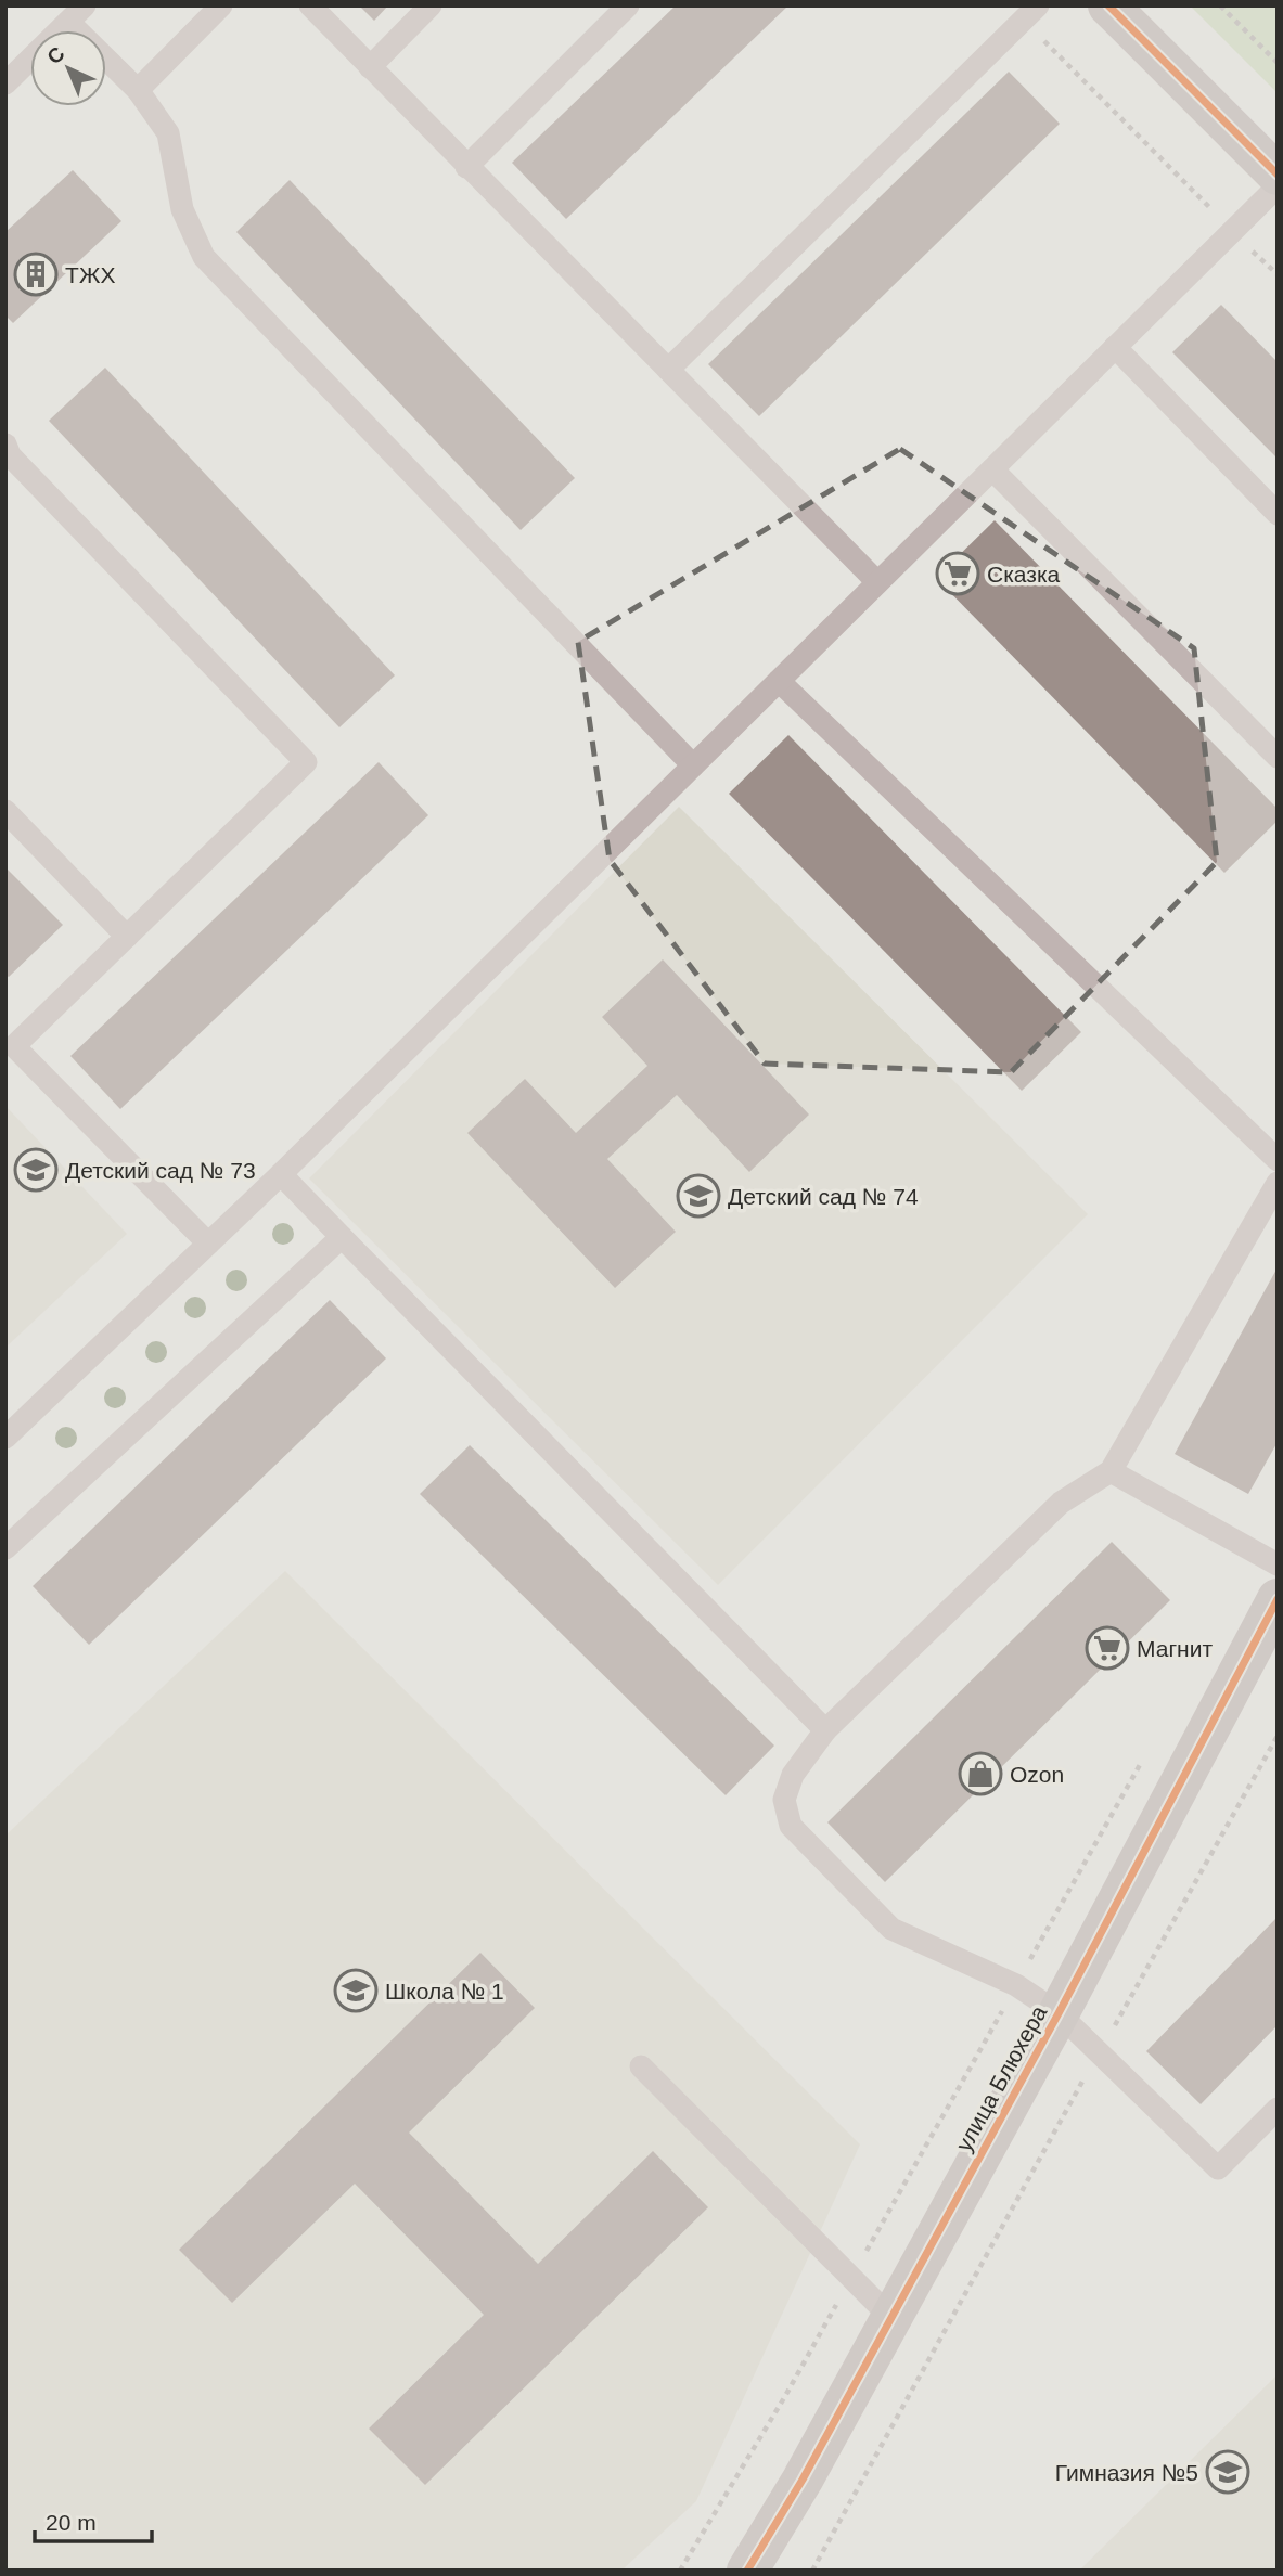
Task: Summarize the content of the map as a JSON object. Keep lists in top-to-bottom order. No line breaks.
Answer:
{"streets":{"street":["улица Блюхера"]},"places":{"building":["ТЖХ"],"supermarket":["Сказка","Магнит"],"school or university":["Детский сад № 73","Детский сад № 74","Школа № 1","Гимназия №5"],"shop":["Ozon"]},"scale_bar":"20 m","north":"top left"}
